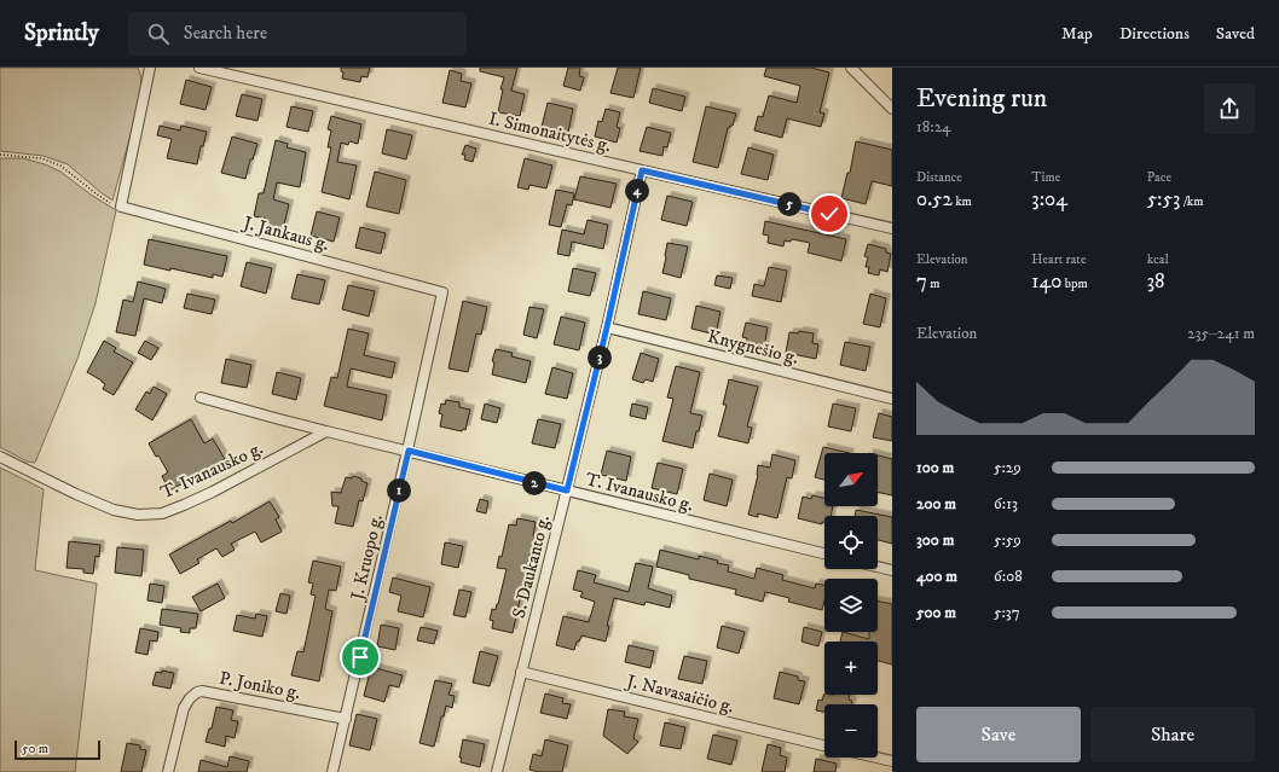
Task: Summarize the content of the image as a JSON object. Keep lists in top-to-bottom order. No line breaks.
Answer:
{"streets":{"street":["I. Simonaitytės g.","J. Jankaus g.","Knygnešio g.","T. Ivanausko g.","J. Kruopo g.","S. Daukanto g.","P. Joniko g.","J. Navasaičio g."]},"crossings":[["I. Simonaitytės g.","S. Daukanto g."],["J. Jankaus g.","J. Kruopo g."],["Knygnešio g.","S. Daukanto g."],["T. Ivanausko g.","J. Kruopo g."],["T. Ivanausko g.","S. Daukanto g."],["J. Kruopo g.","P. Joniko g."],["S. Daukanto g.","J. Navasaičio g."]],"scale_bar":"50 m","north":"top right","page":{"header":"Sprintly","search":"Search here","nav":["Map","Directions","Saved"],"heading":["Evening run","18:24"],"stats":[["Distance","0.52 km"],["Time","3:04"],["Pace","5:53 /km"],["Elevation","7 m"],["Heart rate","140 bpm"],["kcal","38"]],"pins":["4","5","3","2","1"],"chart":["Elevation","235–241 m"],"list":[{"name":"100 m","note":"5:29"},{"name":"200 m","note":"6:13"},{"name":"300 m","note":"5:59"},{"name":"400 m","note":"6:08"},{"name":"500 m","note":"5:37"}],"map_buttons":["+","−"],"buttons":["Save","Share"],"scale":"50 m"}}
